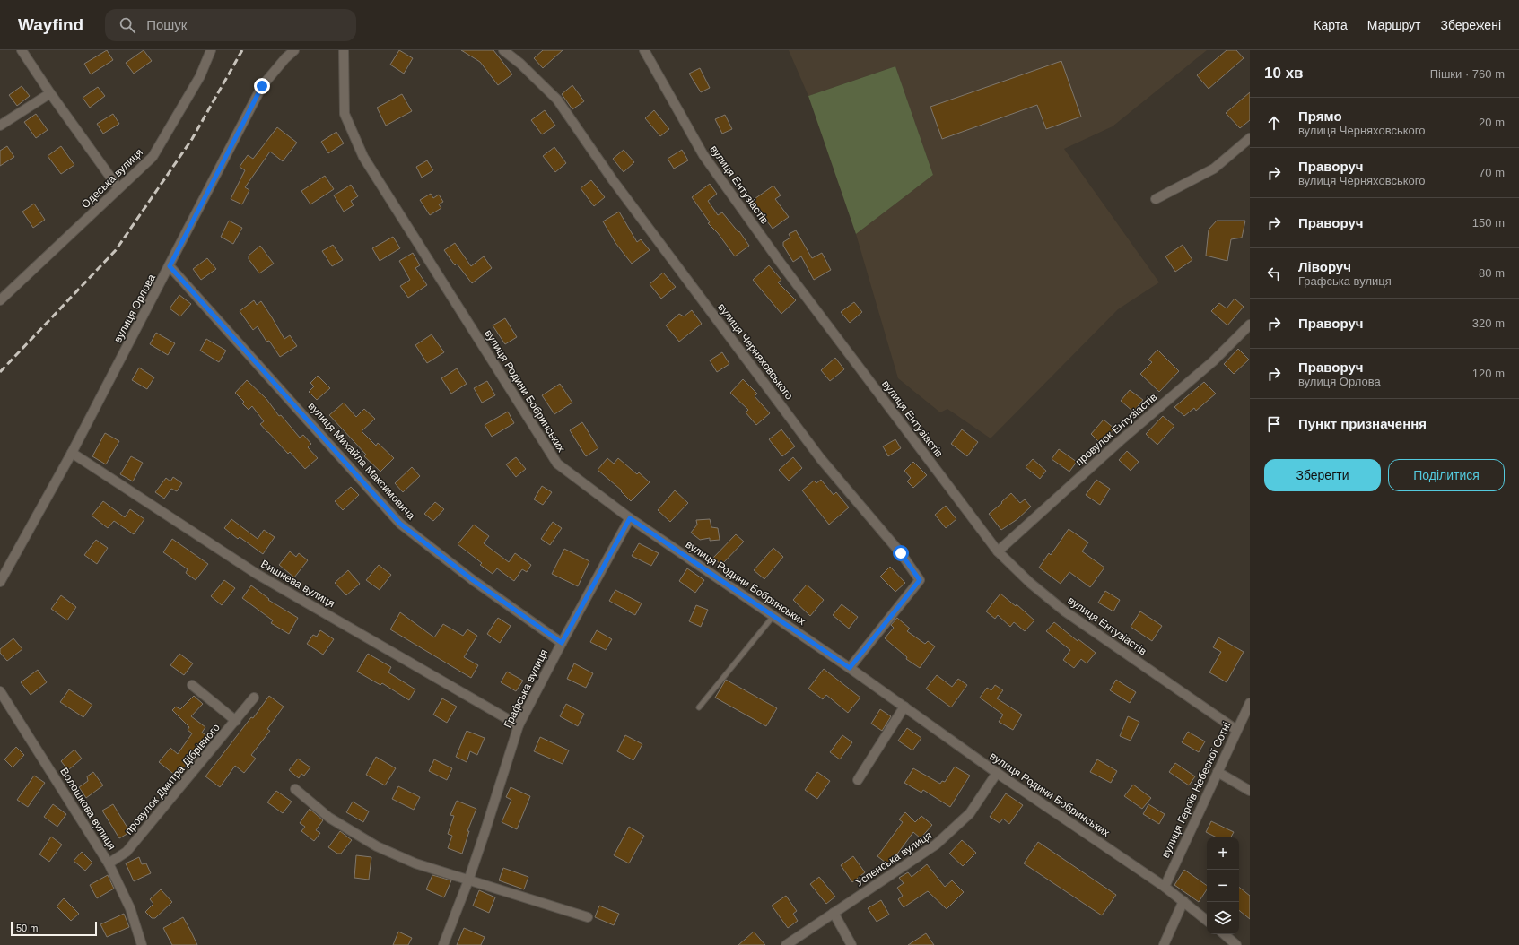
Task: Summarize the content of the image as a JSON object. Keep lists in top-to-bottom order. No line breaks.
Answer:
{"streets":{"street":["Одеська вулиця","вулиця Ентузіастів","вулиця Орлова","вулиця Черняховського","вулиця Родини Бобринських","провулок Ентузіастів","вулиця Михайла Максимовича","Вишнева вулиця","Графська вулиця","провулок Дмитра Дібрівного","вулиця Героїв Небесної Сотні","Волошкова вулиця","Успенська вулиця"]},"crossings":[["вулиця Ентузіастів","провулок Ентузіастів"],["вулиця Ентузіастів","вулиця Героїв Небесної Сотні"],["вулиця Орлова","вулиця Михайла Максимовича"],["вулиця Орлова","Вишнева вулиця"],["вулиця Черняховського","вулиця Родини Бобринських"],["вулиця Родини Бобринських","Графська вулиця"],["вулиця Родини Бобринських","вулиця Героїв Небесної Сотні"],["вулиця Родини Бобринських","Успенська вулиця"],["вулиця Михайла Максимовича","Графська вулиця"],["Вишнева вулиця","Графська вулиця"],["провулок Дмитра Дібрівного","Волошкова вулиця"]],"scale_bar":"50 m","page":{"header":"Wayfind","search":"Пошук","nav":["Карта","Маршрут","Збережені"],"heading":["10 хв","Пішки · 760 m"],"list":[["Прямо","вулиця Черняховського","20 m"],["Праворуч","вулиця Черняховського","70 m"],["Праворуч","150 m"],["Ліворуч","Графська вулиця","80 m"],["Праворуч","320 m"],["Праворуч","вулиця Орлова","120 m"],"Пункт призначення"],"buttons":["Зберегти","Поділитися"],"map_buttons":["+","−"],"scale":"50 m"}}
